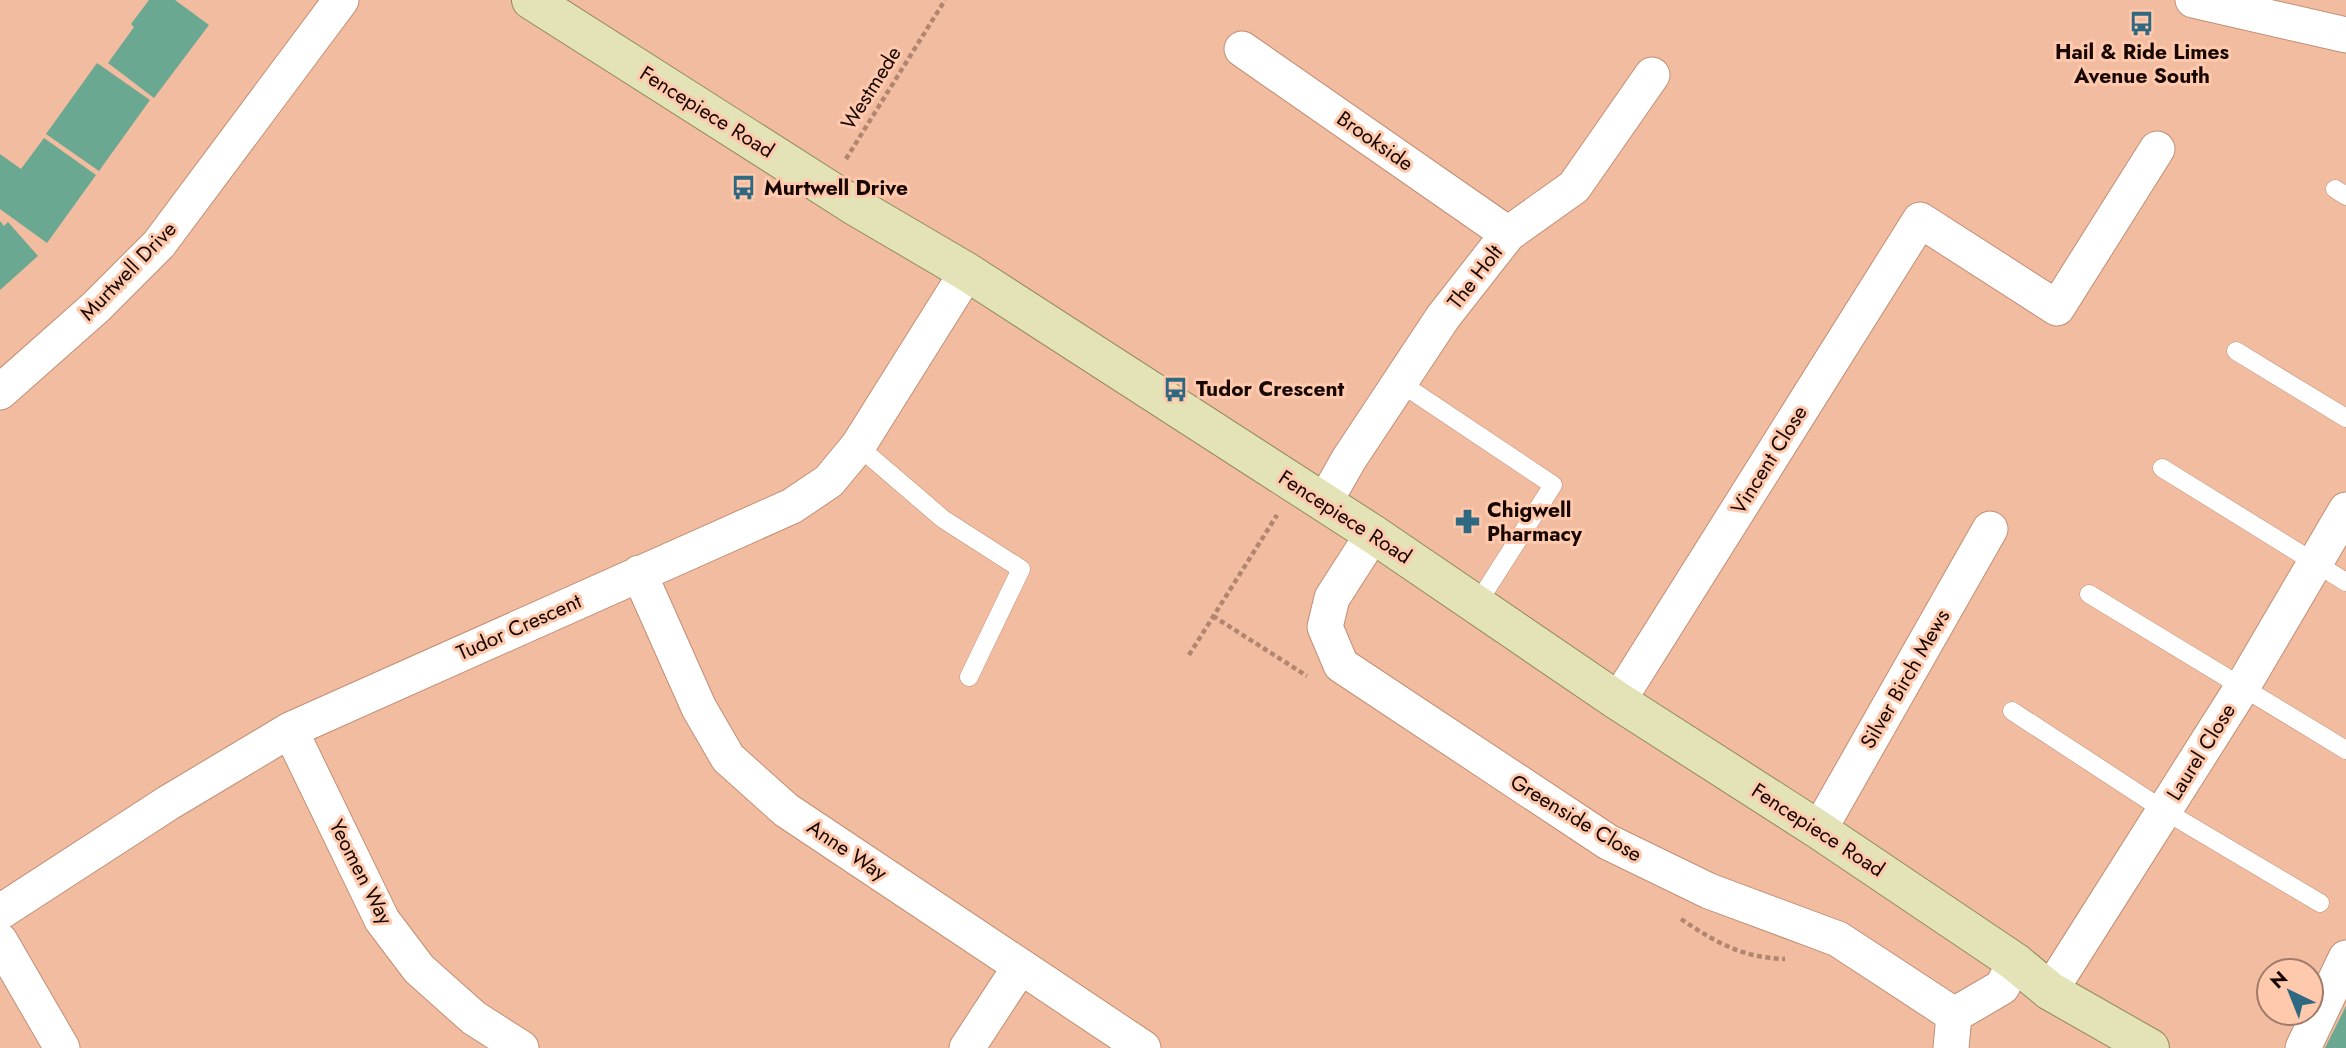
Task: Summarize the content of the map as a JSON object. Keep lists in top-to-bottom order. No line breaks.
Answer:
{"streets":{"main road":["Fencepiece Road"],"street":["Brookside","Murtwell Drive","The Holt","Vincent Close","Tudor Crescent","Silver Birch Mews","Laurel Close","Greenside Close","Anne Way","Yeomen Way"],"path":["Westmede"]},"crossings":[["Fencepiece Road","The Holt"],["Fencepiece Road","Vincent Close"],["Fencepiece Road","Tudor Crescent"],["Fencepiece Road","Silver Birch Mews"],["Fencepiece Road","Laurel Close"],["Fencepiece Road","Greenside Close"],["Brookside","The Holt"],["Tudor Crescent","Anne Way"],["Tudor Crescent","Yeomen Way"]],"places":{"bus stop":["Hail & Ride Limes Avenue South","Murtwell Drive","Tudor Crescent"],"pharmacy":["Chigwell Pharmacy"]},"north":"top left"}
